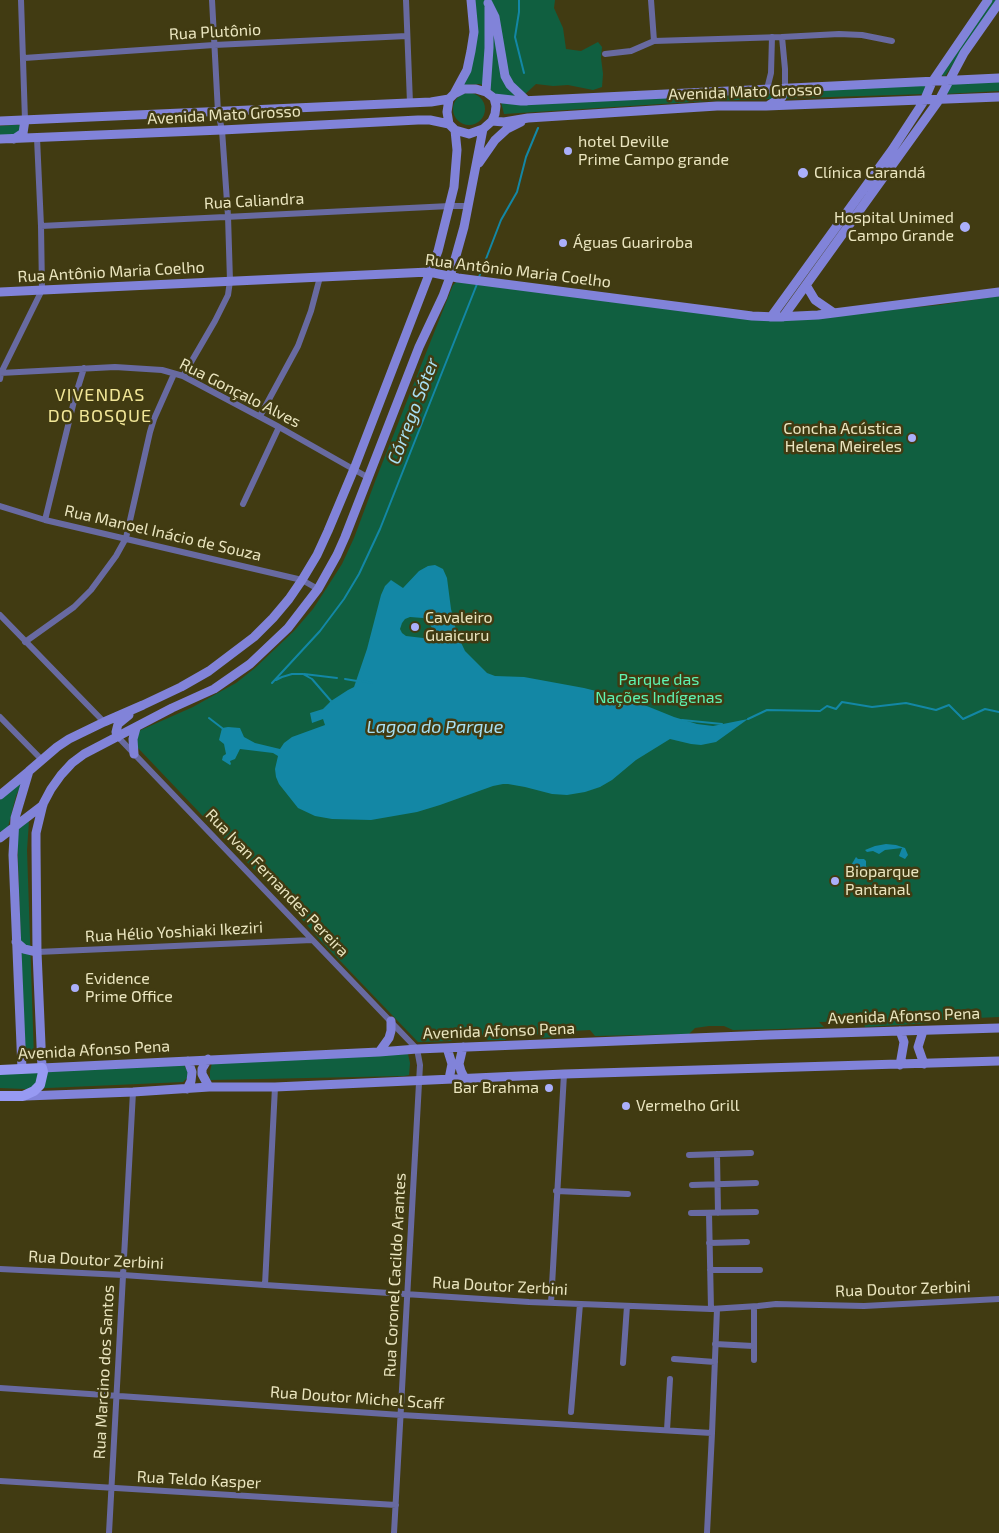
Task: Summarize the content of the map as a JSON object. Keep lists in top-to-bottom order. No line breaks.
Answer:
{"streets":{"main road":["Avenida Mato Grosso","Rua Antônio Maria Coelho","Avenida Afonso Pena"],"street":["Rua Plutônio","Rua Caliandra","Rua Gonçalo Alves","Rua Manoel Inácio de Souza","Rua Ivan Fernandes Pereira","Rua Hélio Yoshiaki Ikeziri","Rua Doutor Zerbini","Rua Coronel Cacildo Arantes","Rua Marcino dos Santos","Rua Doutor Michel Scaff","Rua Teldo Kasper"]},"crossings":[["Rua Ivan Fernandes Pereira","Rua Hélio Yoshiaki Ikeziri"],["Rua Ivan Fernandes Pereira","Avenida Afonso Pena"],["Rua Ivan Fernandes Pereira","Rua Coronel Cacildo Arantes"],["Avenida Afonso Pena","Rua Coronel Cacildo Arantes"],["Rua Doutor Zerbini","Rua Coronel Cacildo Arantes"],["Rua Doutor Zerbini","Rua Marcino dos Santos"],["Rua Coronel Cacildo Arantes","Rua Doutor Michel Scaff"],["Rua Coronel Cacildo Arantes","Rua Teldo Kasper"],["Rua Marcino dos Santos","Rua Doutor Michel Scaff"],["Rua Marcino dos Santos","Rua Teldo Kasper"]],"districts":["VIVENDAS DO BOSQUE"],"water":["Córrego Sóter","Lagoa do Parque"],"parks":["Parque das Nações Indígenas"],"places":["hotel Deville Prime Campo grande","Clínica Carandá","Hospital Unimed Campo Grande","Águas Guariroba","Concha Acústica Helena Meireles","Cavaleiro Guaicuru","Bioparque Pantanal","Evidence Prime Office","Bar Brahma","Vermelho Grill"]}
